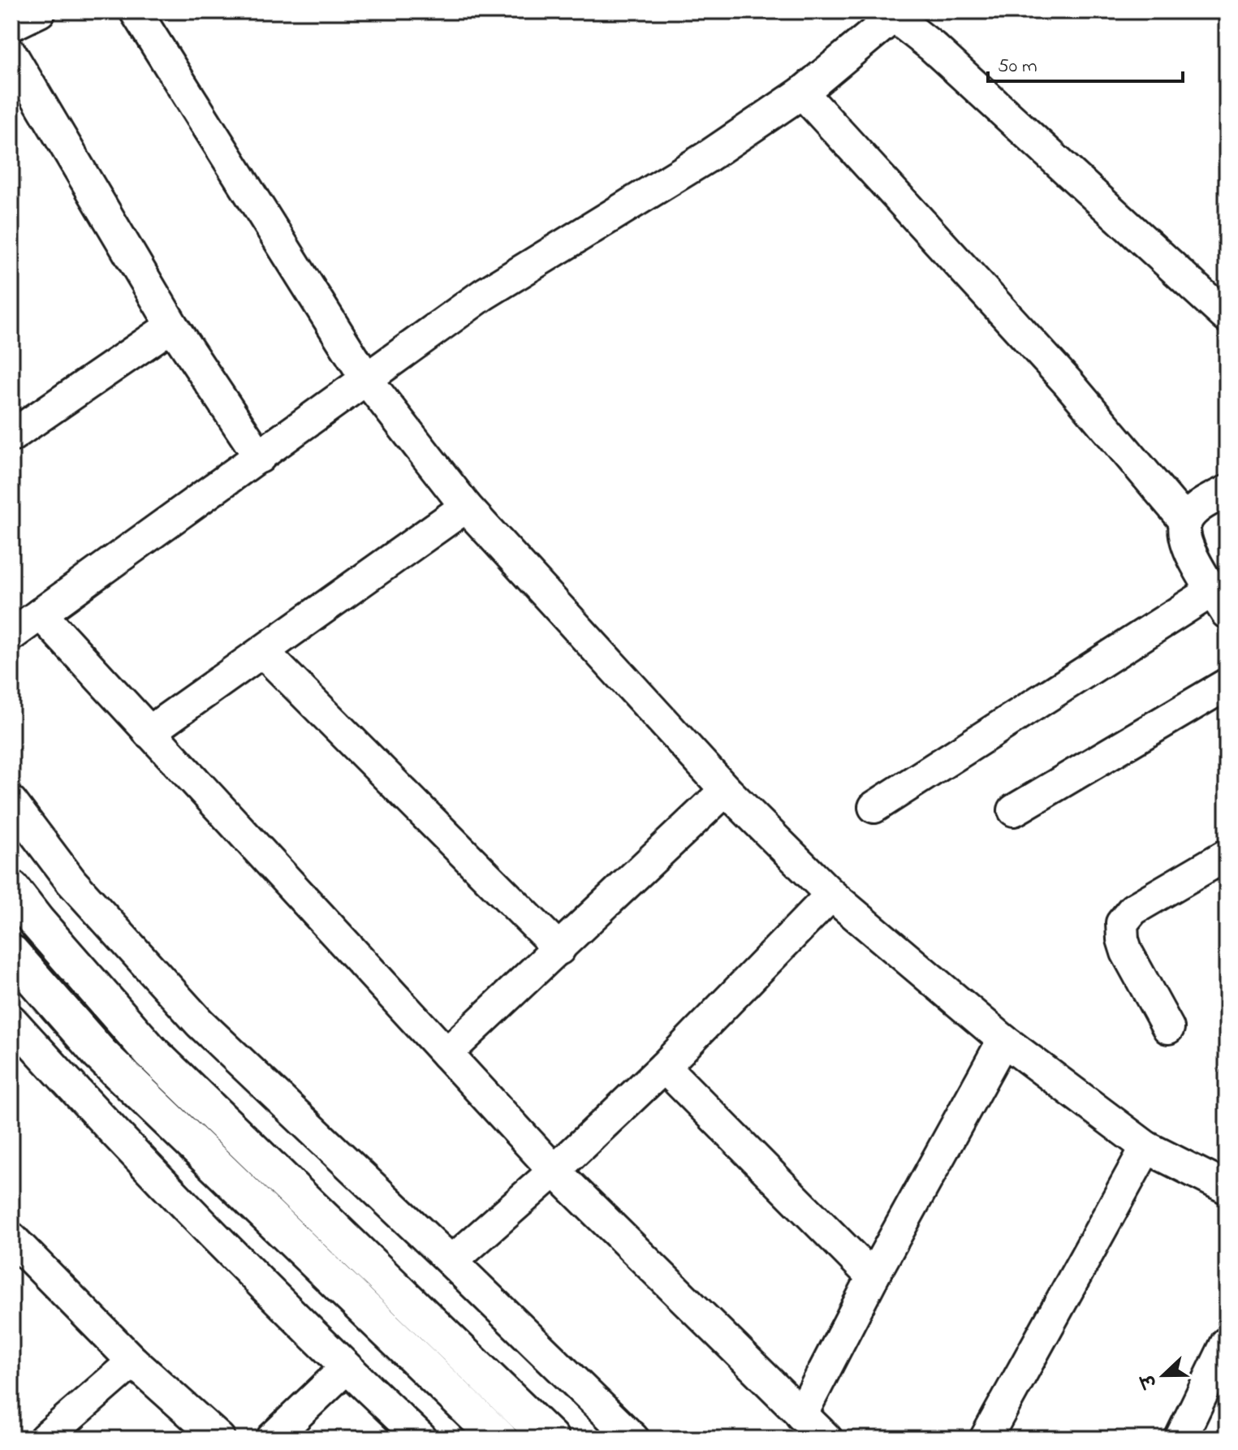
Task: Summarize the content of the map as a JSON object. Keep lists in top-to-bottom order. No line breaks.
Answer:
{"scale_bar":"50 m","north":"left"}
